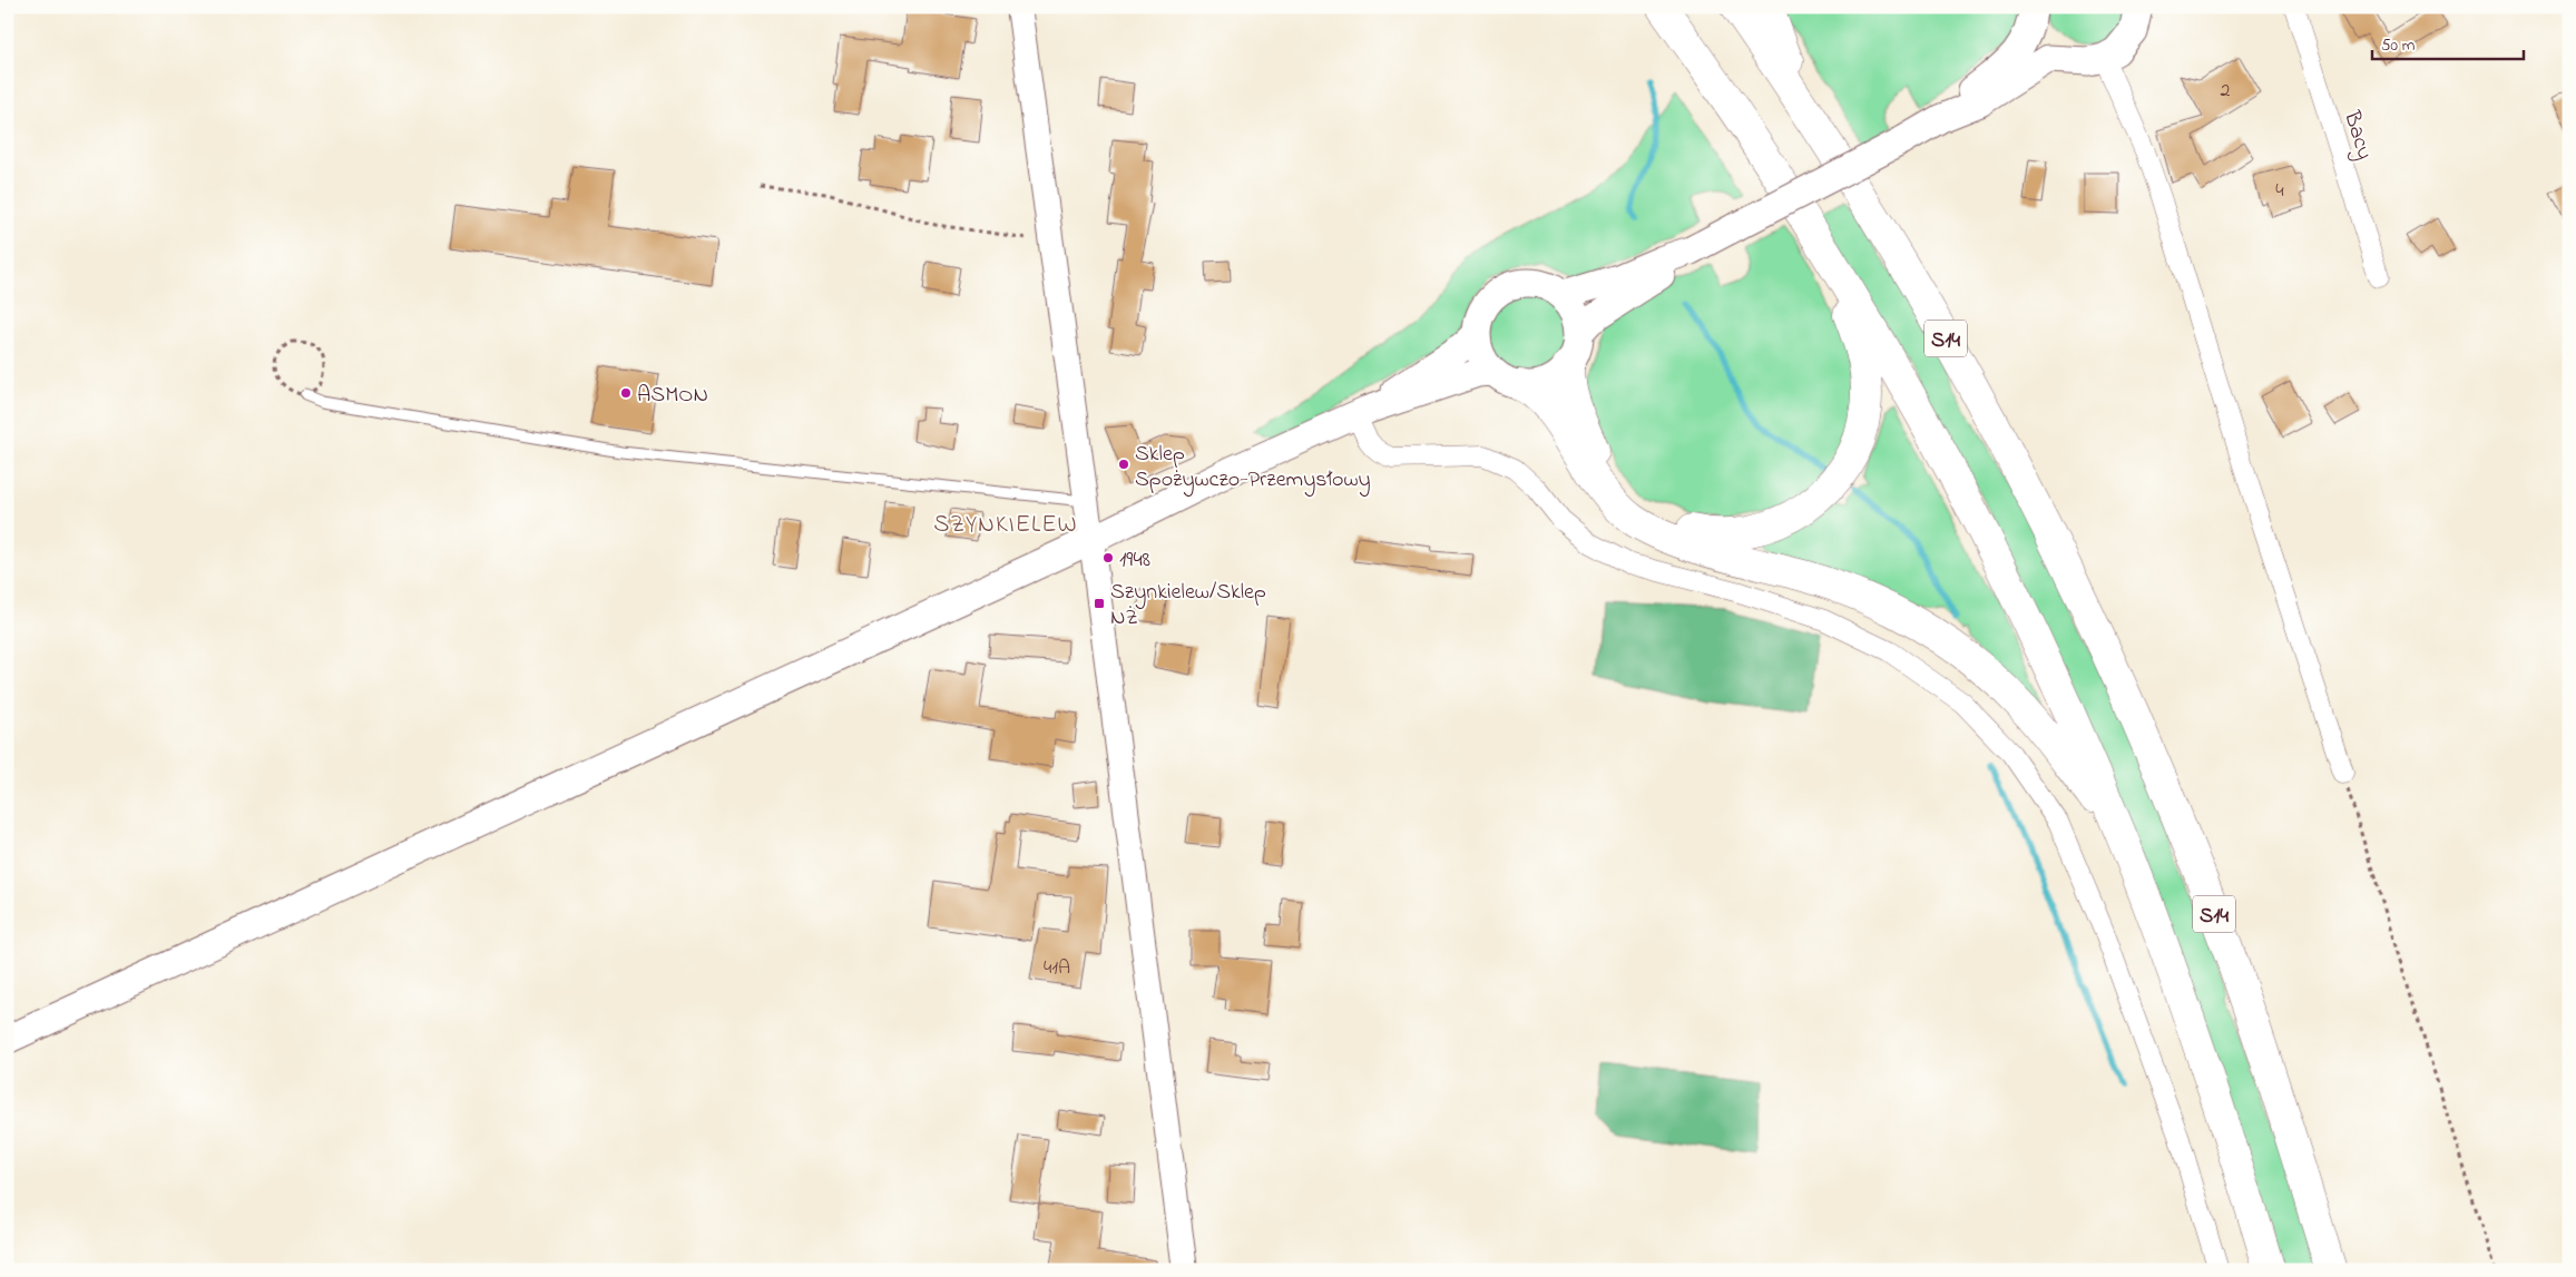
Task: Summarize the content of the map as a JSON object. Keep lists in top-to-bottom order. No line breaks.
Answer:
{"streets":{"highway":["S14"],"street":["Bacy"]},"districts":["SZYNKIELEW"],"places":{"other":["ASMON","Sklep Spożywczo-Przemysłowy","1948"],"transit":["Szynkielew/Sklep NŻ"]},"house_numbers":["2","4","41A"],"scale_bar":"50 m"}
